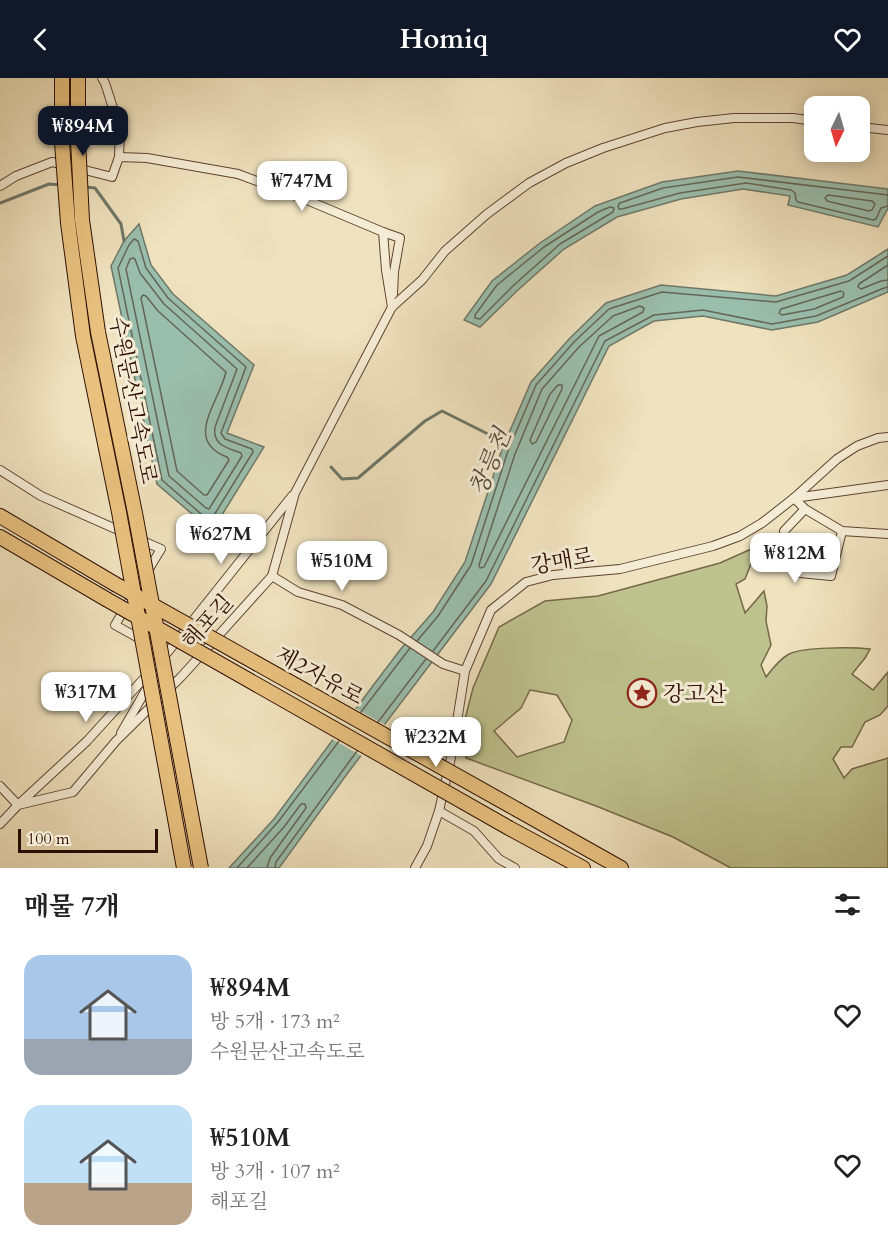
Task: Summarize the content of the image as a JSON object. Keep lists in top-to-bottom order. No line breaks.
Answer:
{"streets":{"highway":["수원문산고속도로","제2자유로"],"street":["강매로","해포길"]},"water":["창릉천"],"places":{"place":["강고산"]},"scale_bar":"100 m","north":"bottom","page":{"header":"Homiq","price":["₩894M","₩747M","₩627M","₩812M","₩510M","₩317M","₩232M"],"scale":"100 m","heading":"매물 7개","list":[{"name":"₩894M","note":"방 5개 · 173 m² · 수원문산고속도로"},{"name":"₩510M","note":"방 3개 · 107 m² · 해포길"}]}}
